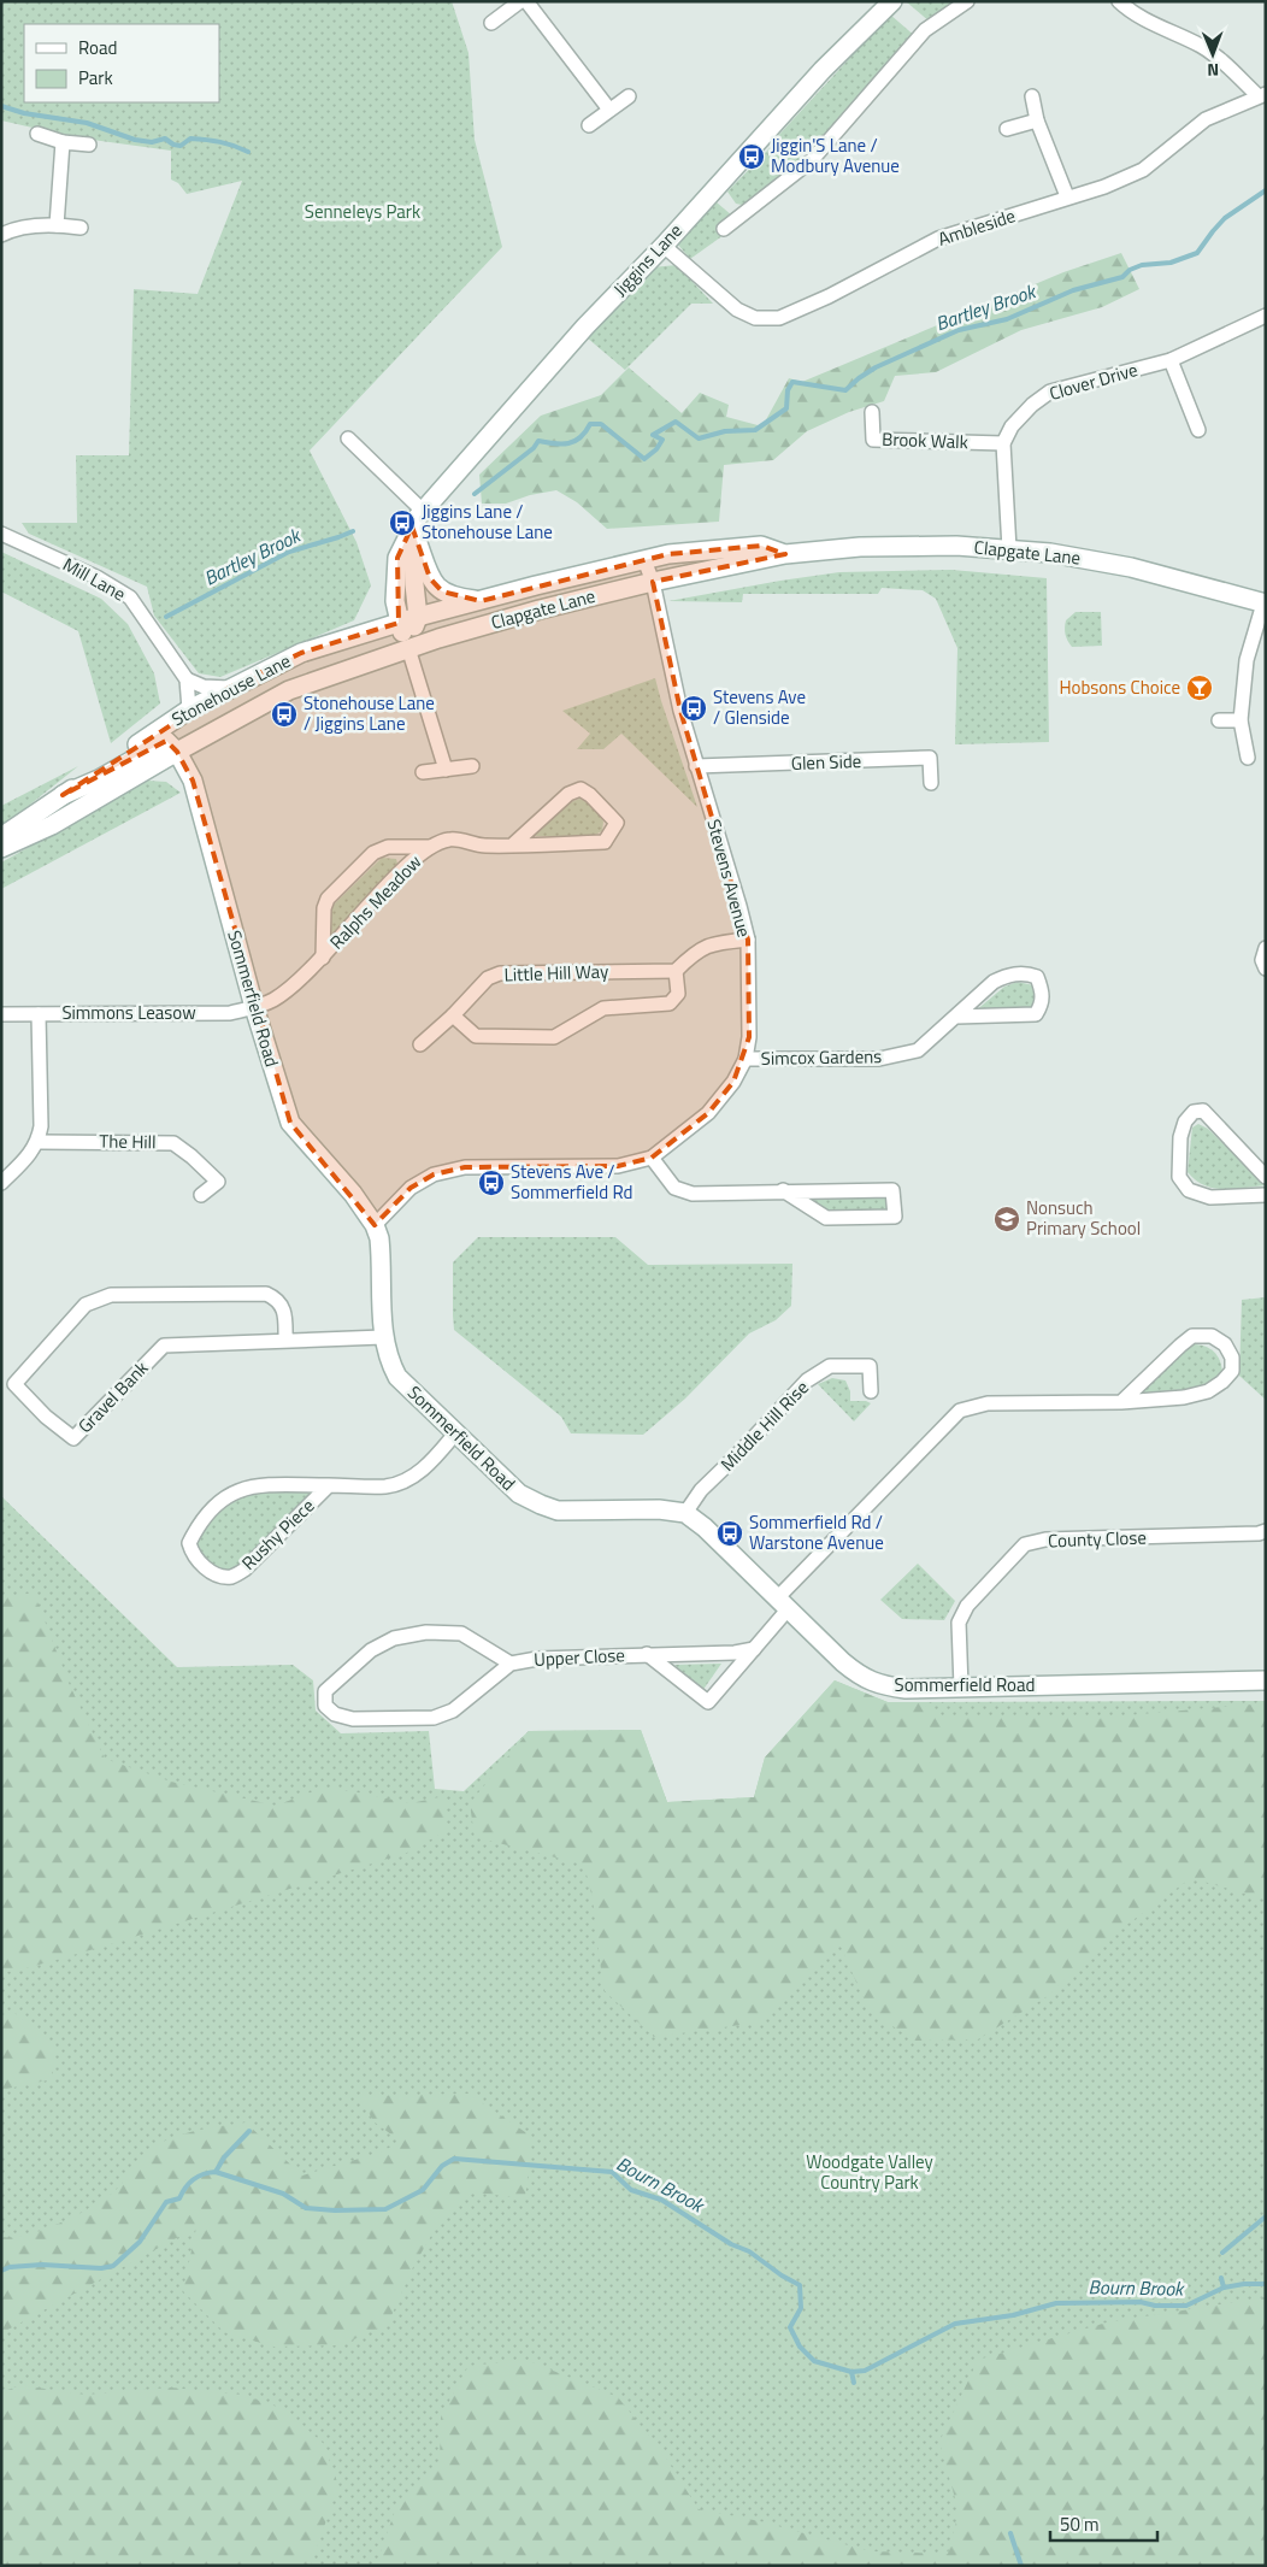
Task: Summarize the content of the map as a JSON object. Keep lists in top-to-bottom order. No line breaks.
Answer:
{"streets":{"street":["Ambleside","Jiggins Lane","Clover Drive","Brook Walk","Clapgate Lane","Mill Lane","Stonehouse Lane","Glen Side","Stevens Avenue","Ralphs Meadow","Little Hill Way","Sommerfield Road","Simmons Leasow","Simcox Gardens","The Hill","Gravel Bank","Middle Hill Rise","Rushy Piece","County Close","Upper Close"]},"crossings":[["Ambleside","Jiggins Lane"],["Jiggins Lane","Clapgate Lane"],["Jiggins Lane","Stonehouse Lane"],["Clover Drive","Brook Walk"],["Clapgate Lane","Stonehouse Lane"],["Clapgate Lane","Stevens Avenue"],["Mill Lane","Stonehouse Lane"],["Stonehouse Lane","Sommerfield Road"],["Glen Side","Stevens Avenue"],["Stevens Avenue","Sommerfield Road"],["Stevens Avenue","Simcox Gardens"],["Ralphs Meadow","Sommerfield Road"],["Ralphs Meadow","Simmons Leasow"],["Sommerfield Road","Simmons Leasow"],["Sommerfield Road","Gravel Bank"],["Sommerfield Road","Middle Hill Rise"],["Sommerfield Road","Rushy Piece"],["Sommerfield Road","County Close"],["Sommerfield Road","Upper Close"]],"water":["Bartley Brook","Bourn Brook"],"parks":["Senneleys Park","Woodgate Valley Country Park"],"places":{"bus stop":["Jiggin'S Lane / Modbury Avenue","Jiggins Lane / Stonehouse Lane","Stevens Ave / Glenside","Stonehouse Lane / Jiggins Lane","Stevens Ave / Sommerfield Rd","Sommerfield Rd / Warstone Avenue"],"bar":["Hobsons Choice"],"school or university":["Nonsuch Primary School"]},"legend":["Road","Park"],"scale_bar":"50 m","north":"bottom"}
